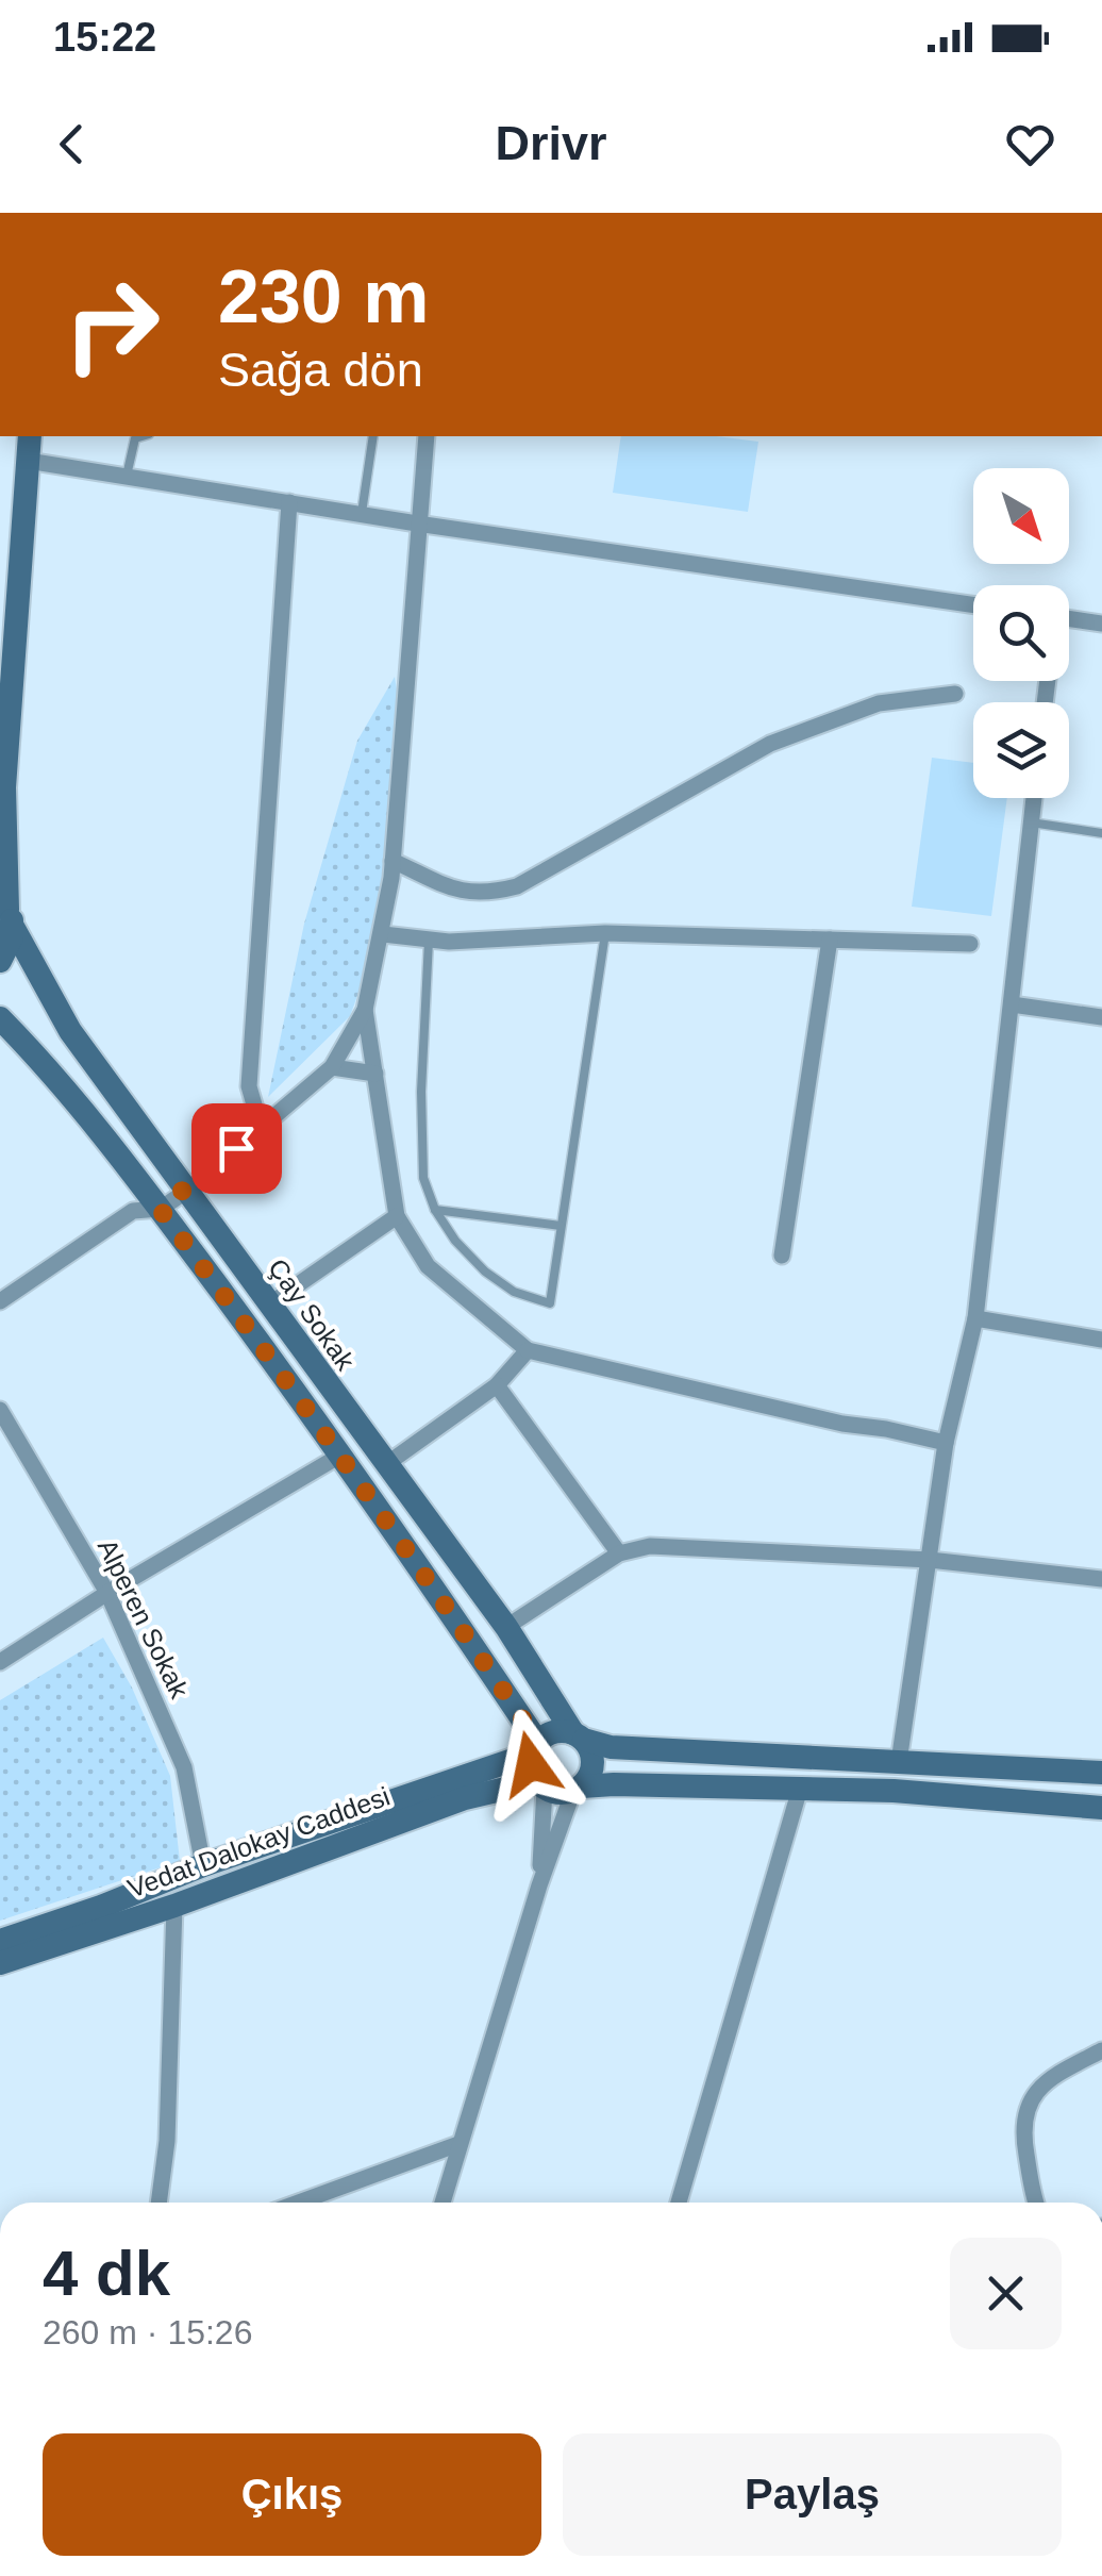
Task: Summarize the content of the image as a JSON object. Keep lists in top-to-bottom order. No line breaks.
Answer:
{"streets":{"main road":["Çay Sokak","Vedat Dalokay Caddesi"],"street":["Alperen Sokak"]},"crossings":[["Çay Sokak","Vedat Dalokay Caddesi"],["Alperen Sokak","Vedat Dalokay Caddesi"]],"north":"bottom right","page":{"status":"15:22","header":"Drivr","turn":["230 m","Sağa dön"],"heading":["4 dk","260 m · 15:26"],"buttons":["Çıkış","Paylaş"]}}
